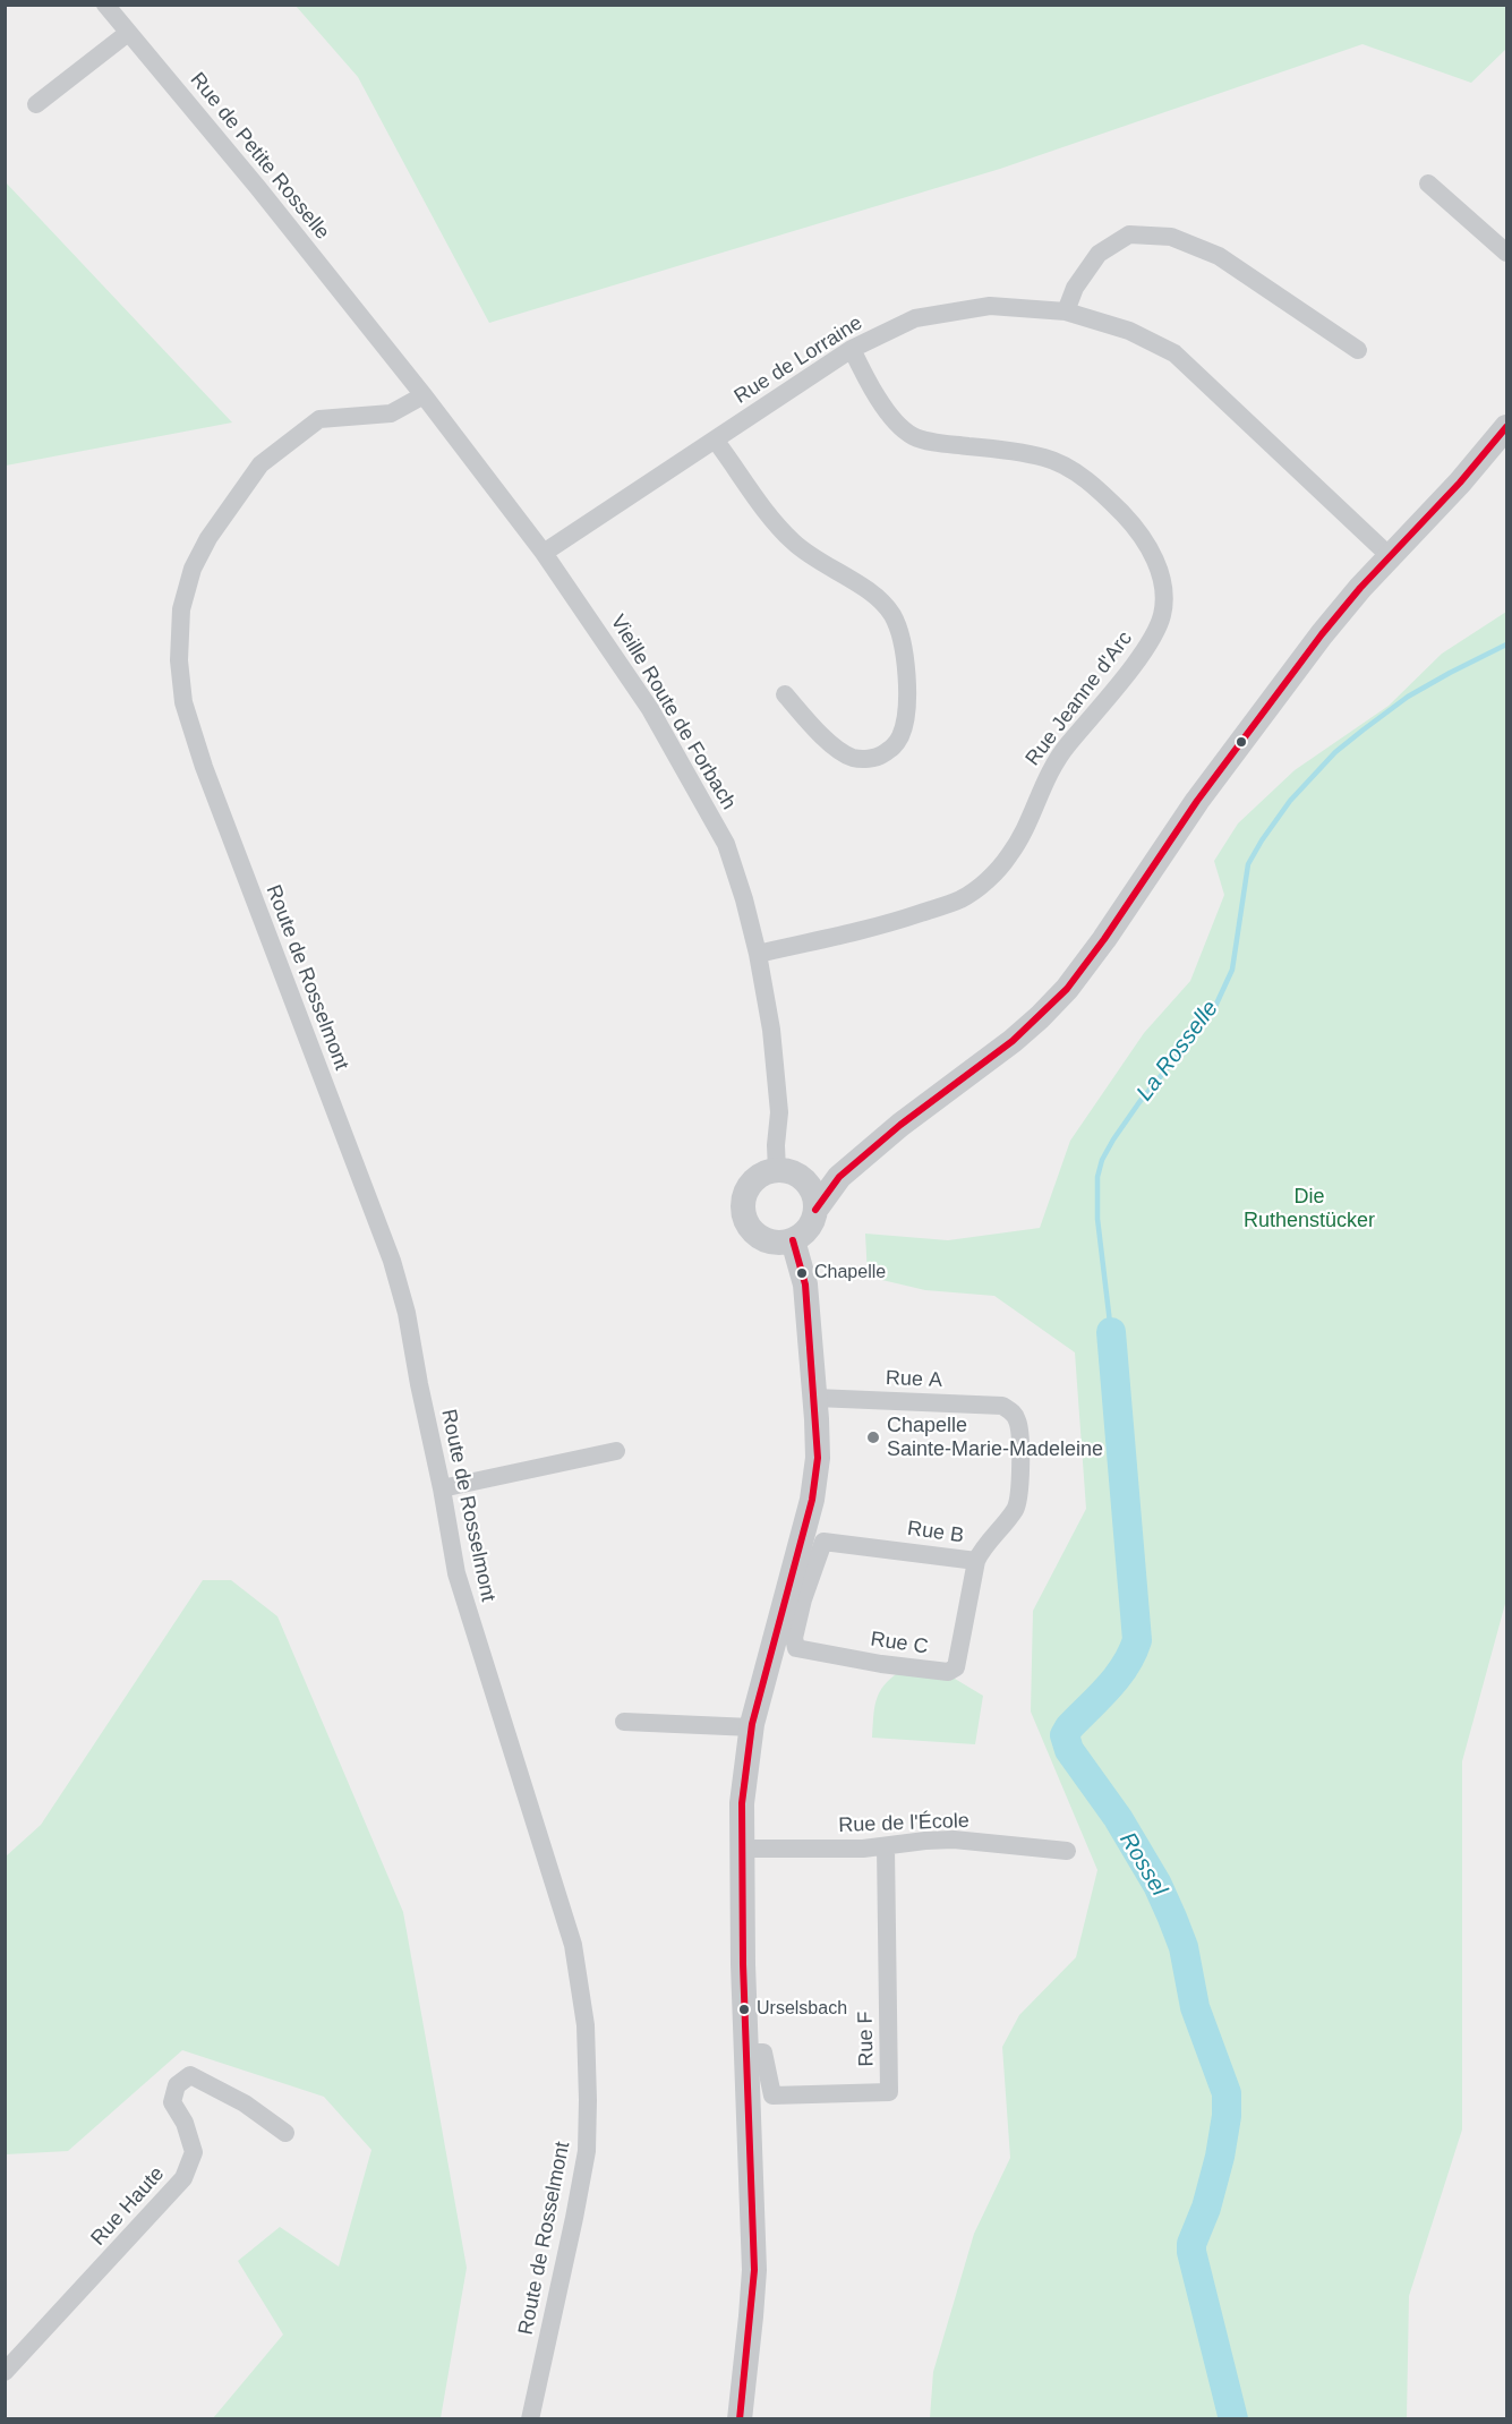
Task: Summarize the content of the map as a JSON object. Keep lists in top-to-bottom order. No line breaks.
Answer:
{"streets":{"street":["Rue de Petite Rosselle","Rue de Lorraine","Rue Jeanne d'Arc","Vieille Route de Forbach","Route de Rosselmont","Rue A","Rue B","Rue C","Rue de l'École","Rue F","Rue Haute"]},"crossings":[["Rue de Petite Rosselle","Vieille Route de Forbach"],["Rue de Lorraine","Rue Jeanne d'Arc"],["Rue de Lorraine","Vieille Route de Forbach"],["Rue Jeanne d'Arc","Vieille Route de Forbach"],["Vieille Route de Forbach","Route de Rosselmont"],["Rue A","Rue B"],["Rue B","Rue C"],["Rue de l'École","Rue F"]],"water":["La Rosselle","Rossel"],"parks":["Die Ruthenstücker"],"places":["Chapelle","Chapelle Sainte-Marie-Madeleine","Urselsbach"]}
